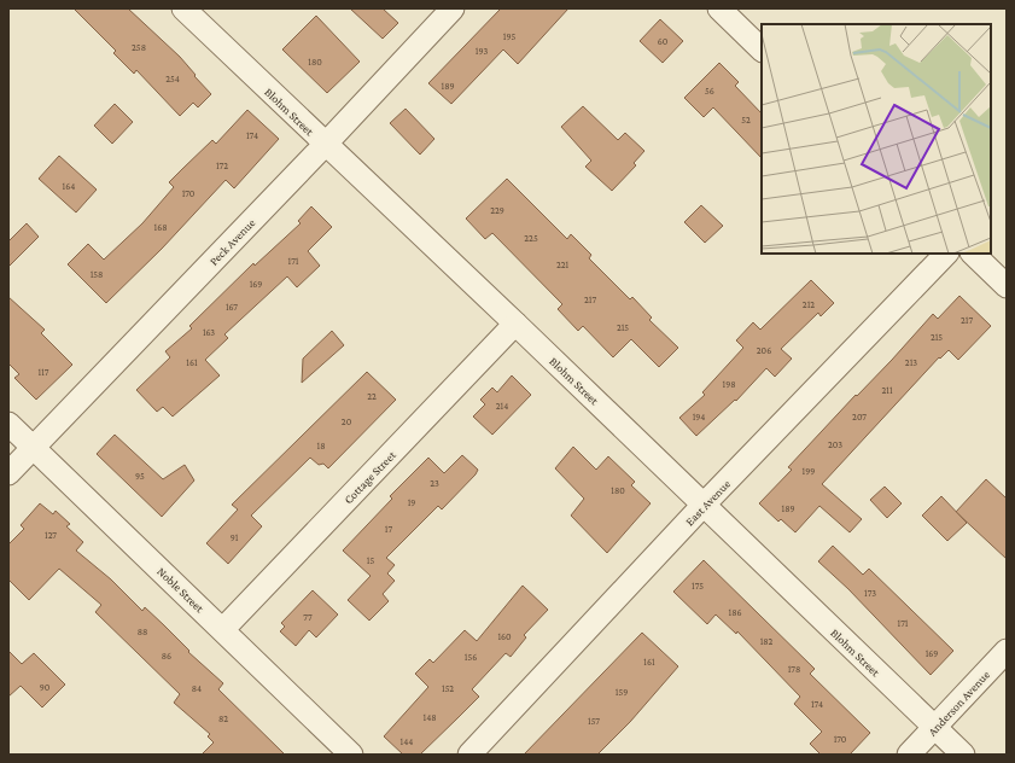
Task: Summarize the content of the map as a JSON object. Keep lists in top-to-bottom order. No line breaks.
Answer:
{"streets":{"street":["Blohm Street","Peck Avenue","Cottage Street","East Avenue","Noble Street","Anderson Avenue"]},"crossings":[["Blohm Street","Peck Avenue"],["Blohm Street","Cottage Street"],["Blohm Street","East Avenue"],["Blohm Street","Anderson Avenue"],["Peck Avenue","Noble Street"],["Cottage Street","Noble Street"]],"house_numbers":["195","60","258","193","180","254","189","56","52","174","172","164","170","229","168","225","171","221","158","169","217","212","167","217","215","163","215","206","161","213","117","198","211","22","214","194","207","20","203","18","199","95","23","180","19","189","17","127","91","15","175","173","186","77","171","88","160","182","169","86","156","161","178","90","84","152","159","174","148","82","157","170","144"]}
